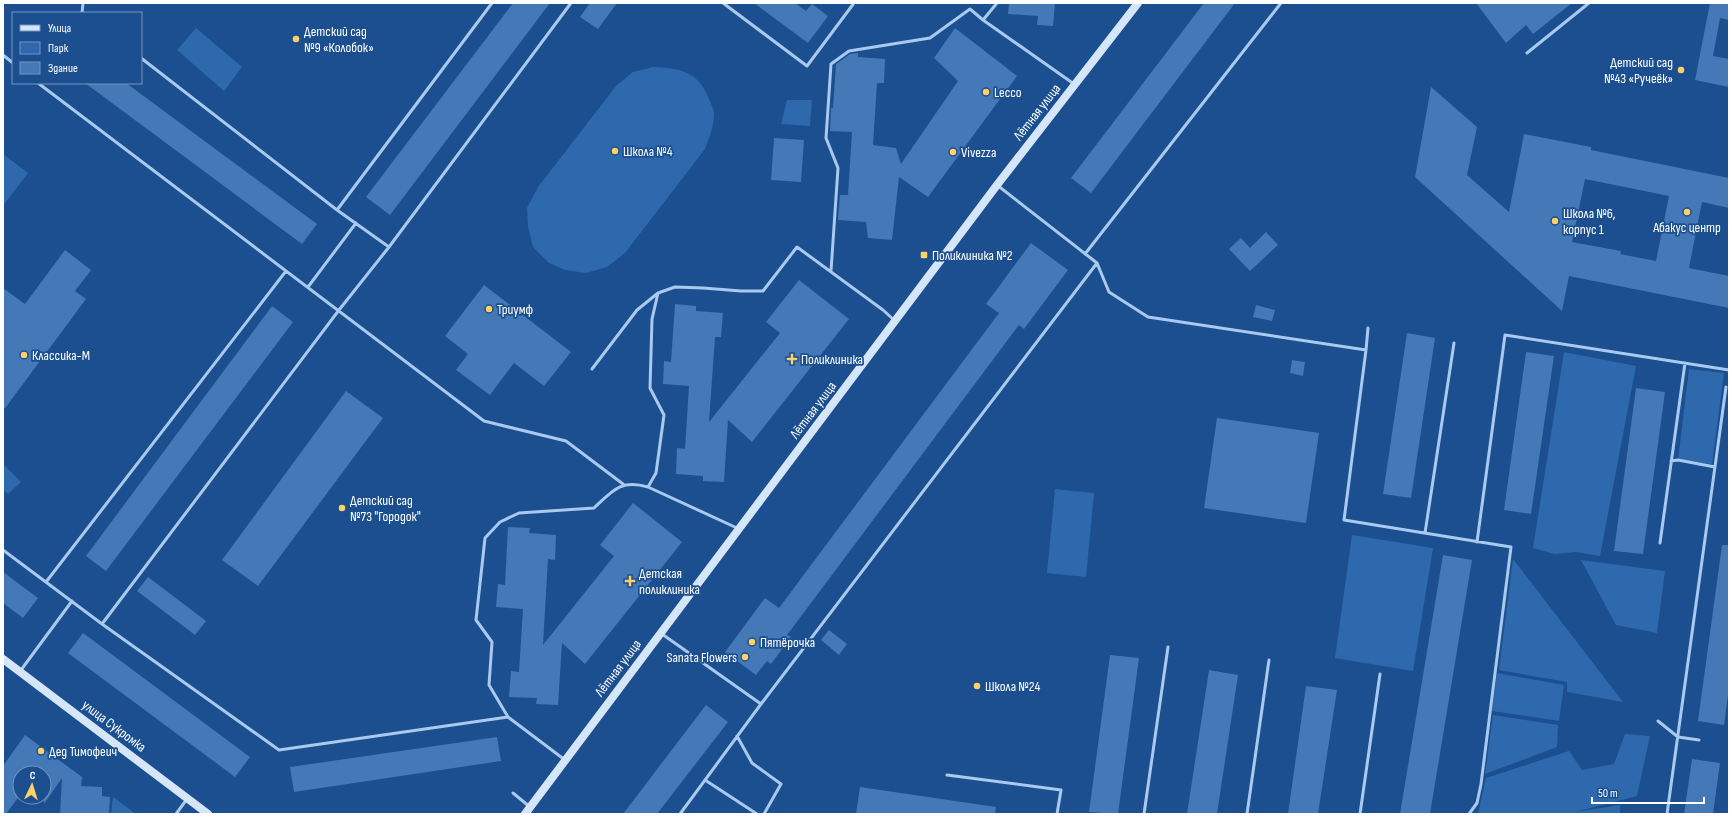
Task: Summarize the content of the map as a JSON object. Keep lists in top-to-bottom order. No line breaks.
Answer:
{"streets":{"street":["Лётная улица","улица Сукромка"]},"places":{"other":["Детский сад №9 «Колобок»","Детский сад №43 «Ручеёк»","Lecco","Школа №4","Vivezza","Абакус центр","Школа №6, корпус 1","Триумф","Классика-М","Детский сад №73 \"Городок\"","Пятёрочка","Sanata Flowers","Школа №24","Дед Тимофеич"],"transit":["Поликлиника №2"],"health":["Поликлиника","Детская поликлиника"]},"legend":["Улица","Парк","Здание"],"scale_bar":"50 m","north":"top"}
